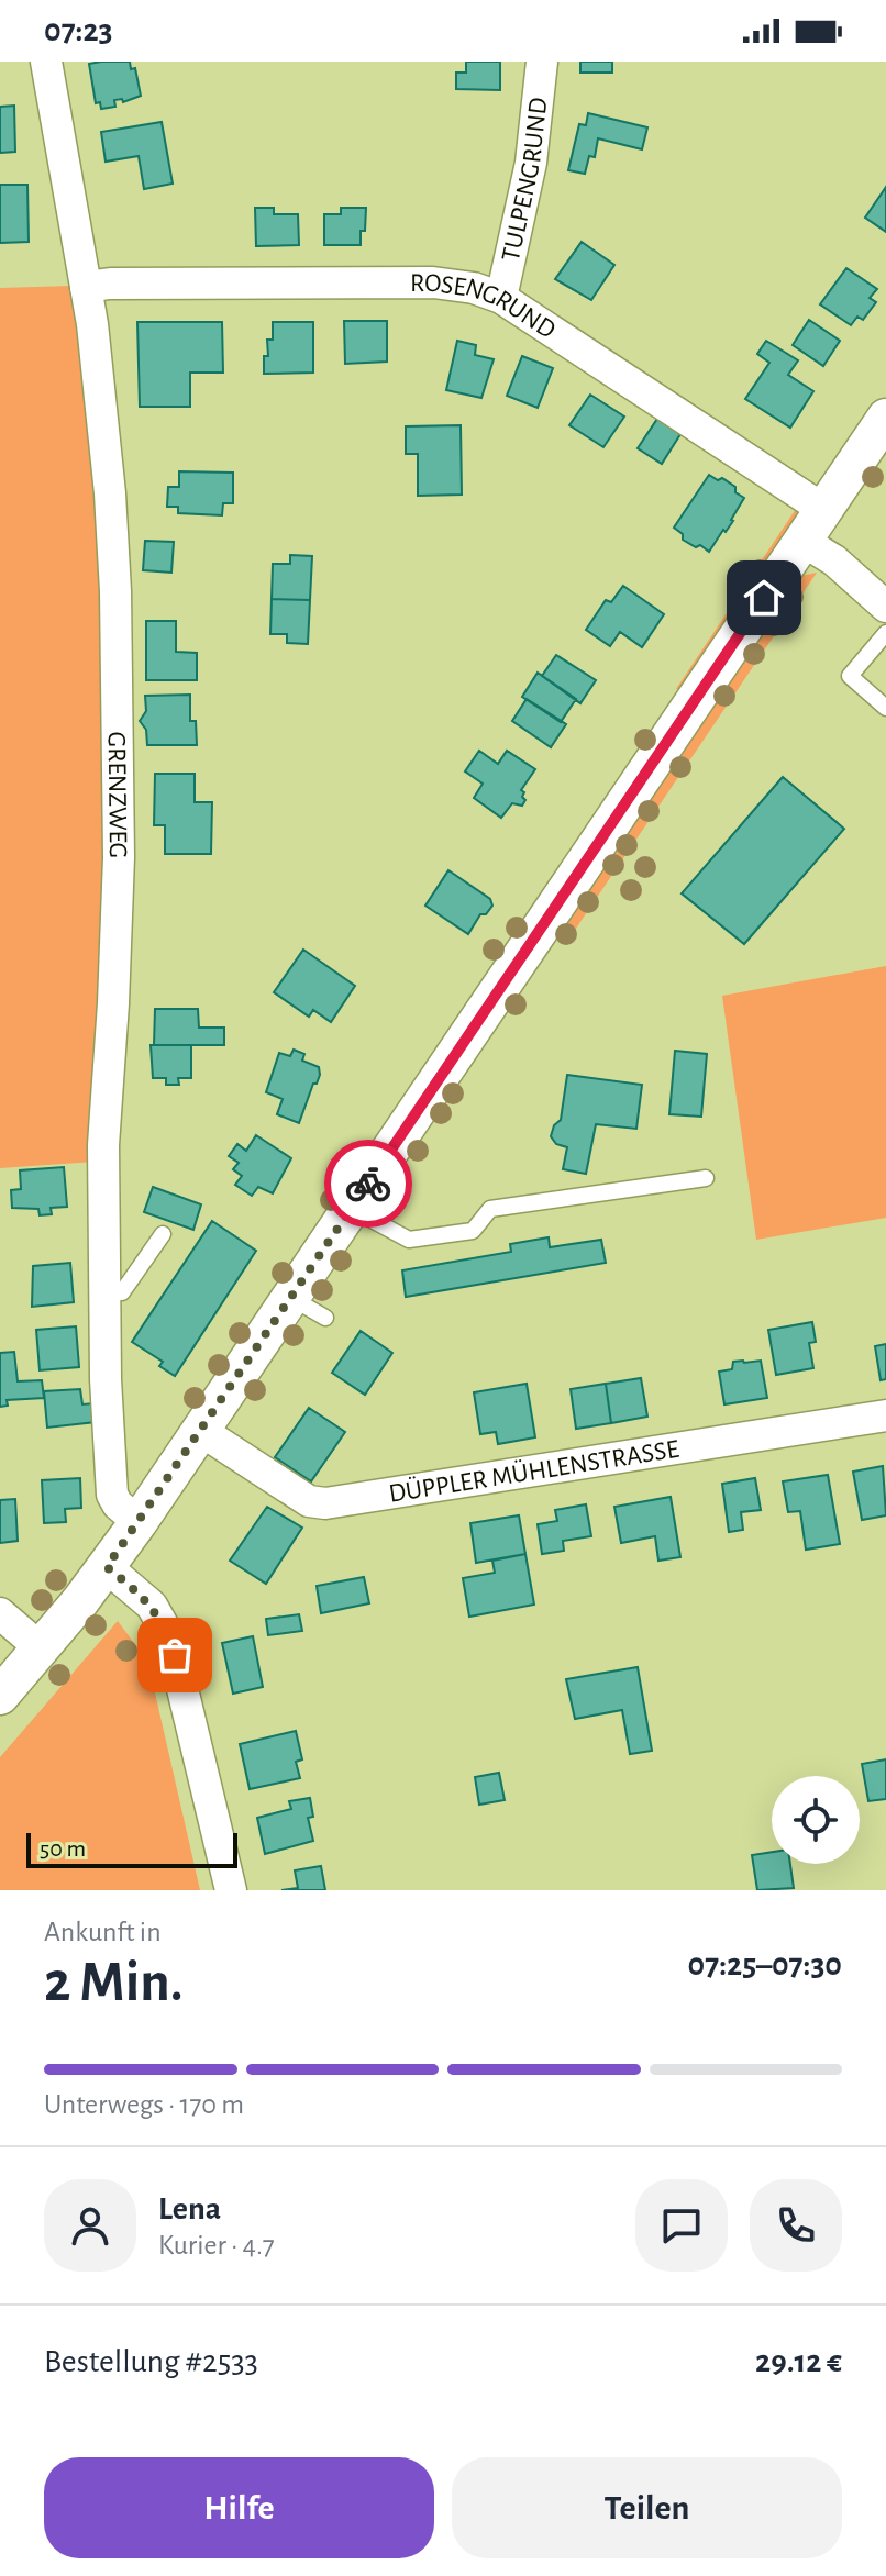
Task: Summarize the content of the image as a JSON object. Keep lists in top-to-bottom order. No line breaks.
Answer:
{"streets":{"street":["TULPENGRUND","ROSENGRUND","GRENZWEG","DÜPPLER MÜHLENSTRASSE"]},"crossings":[["TULPENGRUND","ROSENGRUND"],["ROSENGRUND","GRENZWEG"]],"scale_bar":"50 m","page":{"status":"07:23","scale":"50 m","heading":["2 Min.","Ankunft in","07:25–07:30"],"panel":["Lena","Kurier · 4.7","Bestellung #2533","29.12 €"],"bar":"Unterwegs · 170 m","buttons":["Hilfe","Teilen"]}}
